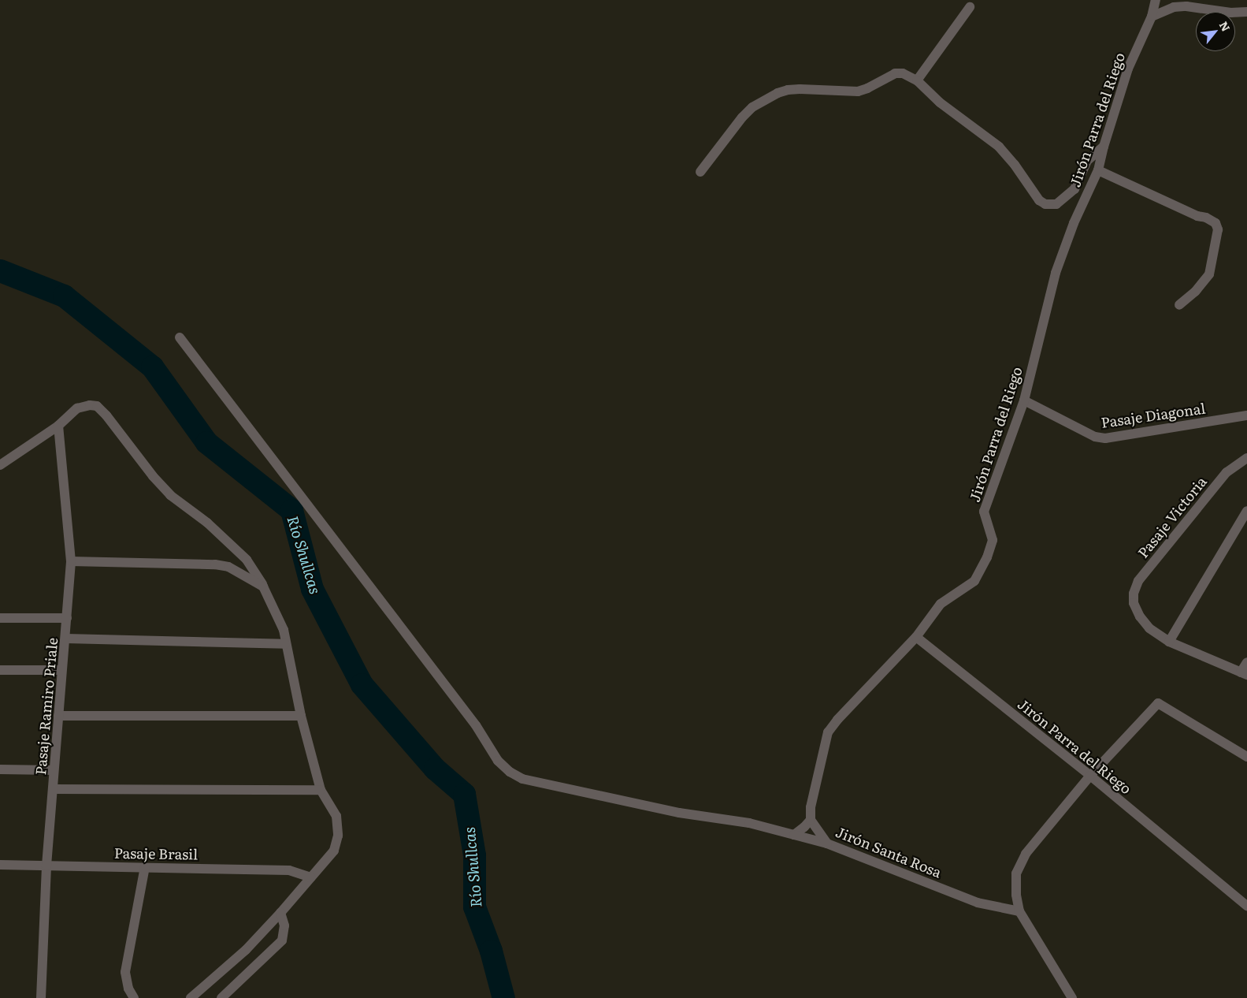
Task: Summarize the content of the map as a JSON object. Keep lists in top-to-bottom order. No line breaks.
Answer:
{"streets":{"street":["Jirón Parra del Riego","Pasaje Diagonal","Pasaje Victoria","Pasaje Ramiro Priale","Jirón Santa Rosa","Pasaje Brasil"]},"crossings":[["Jirón Parra del Riego","Pasaje Diagonal"],["Pasaje Ramiro Priale","Pasaje Brasil"]],"water":["Río Shullcas"],"north":"top right"}
